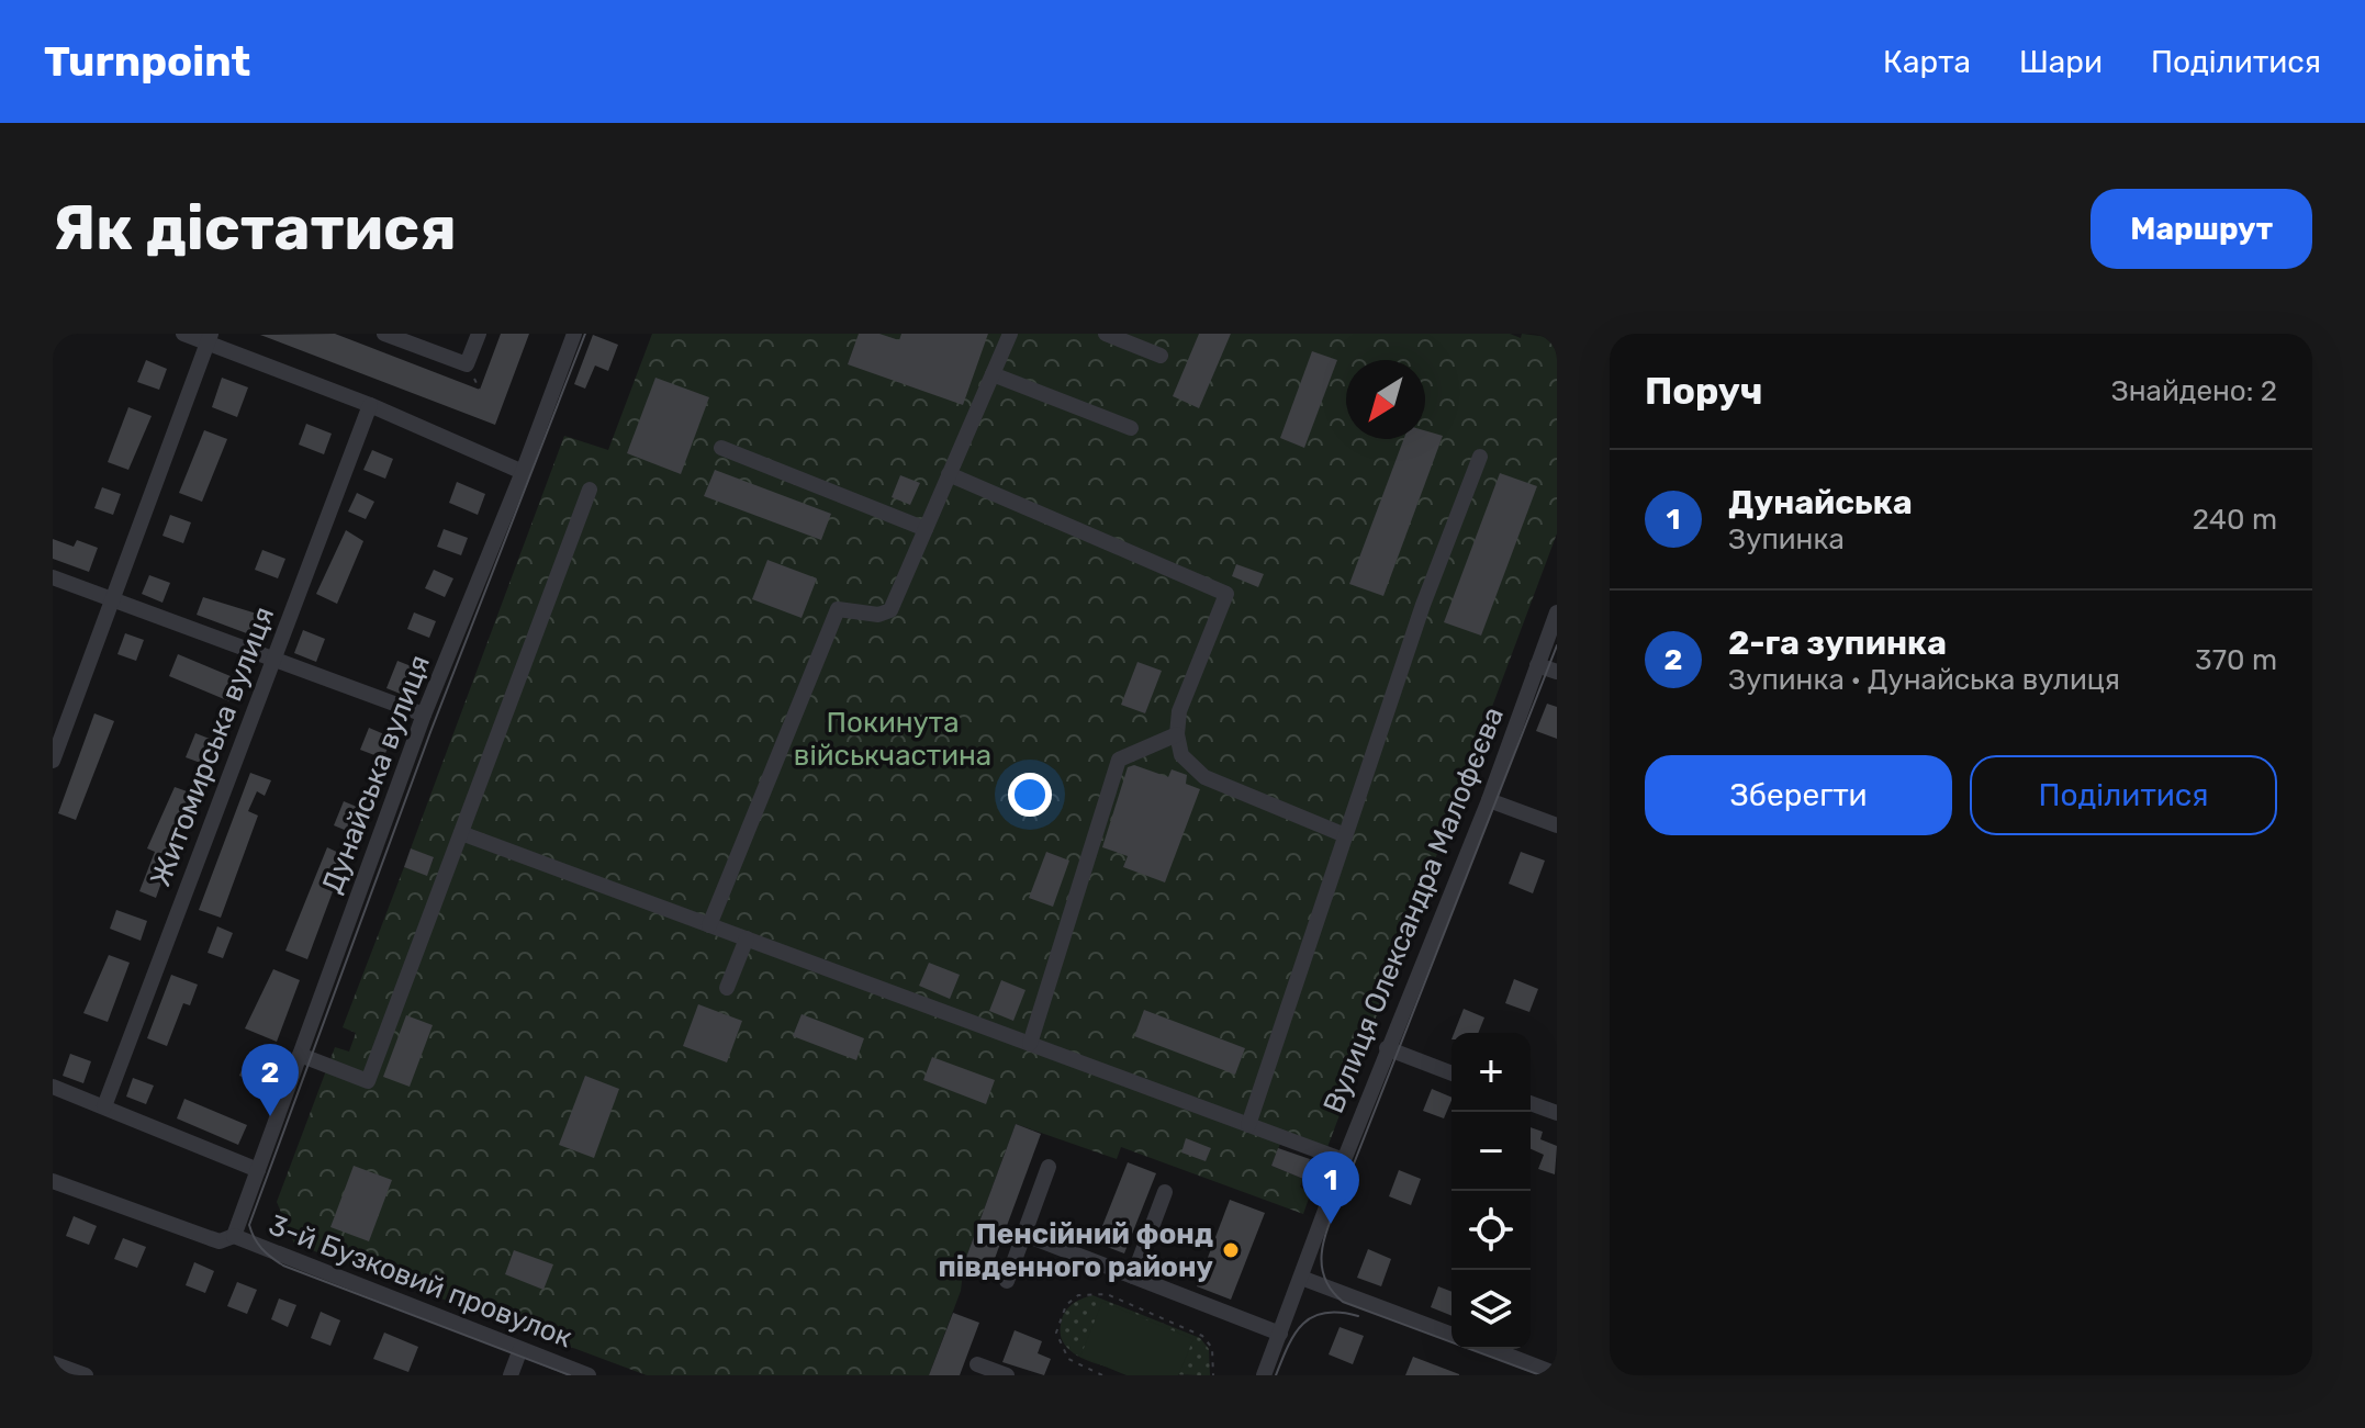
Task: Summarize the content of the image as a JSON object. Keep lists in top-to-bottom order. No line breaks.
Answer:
{"streets":{"street":["Житомирська вулиця","Дунайська вулиця","Вулиця Олександра Малофєєва","3-й Бузковий провулок"]},"crossings":[["Дунайська вулиця","3-й Бузковий провулок"]],"parks":["Покинута військчастина"],"places":["Пенсійний фонд південного району"],"north":"bottom left","page":{"header":"Turnpoint","nav":["Карта","Шари","Поділитися"],"buttons":["Маршрут",["Зберегти","Поділитися"]],"title":"Як дістатися","heading":["Поруч","Знайдено: 2"],"list":[{"mark":"1","name":"Дунайська","note":"Зупинка","value":"240 m"},{"mark":"2","name":"2-га зупинка","note":"Зупинка · Дунайська вулиця","value":"370 m"}],"map_buttons":["+","−"],"pins":["2","1"]}}
